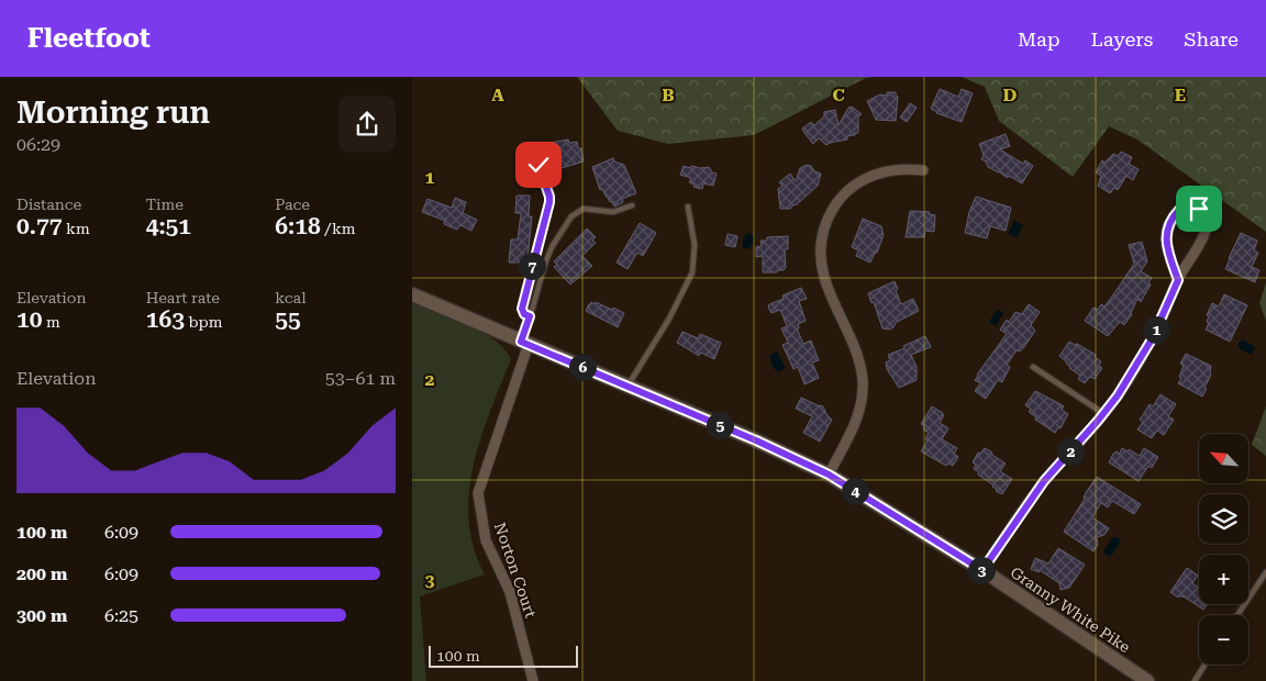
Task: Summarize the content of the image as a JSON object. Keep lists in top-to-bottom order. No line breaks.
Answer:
{"streets":{"main road":["Granny White Pike"],"street":["Norton Court"]},"crossings":[["Norton Court","Granny White Pike"]],"scale_bar":"100 m","north":"top left","page":{"header":"Fleetfoot","nav":["Map","Layers","Share"],"heading":["Morning run","06:29"],"stats":[["Distance","0.77 km"],["Time","4:51"],["Pace","6:18 /km"],["Elevation","10 m"],["Heart rate","163 bpm"],["kcal","55"]],"pins":["7","1","6","5","2","4","3"],"chart":["Elevation","53–61 m"],"map_buttons":["+","−"],"list":[{"name":"100 m","note":"6:09"},{"name":"200 m","note":"6:09"},{"name":"300 m","note":"6:25"}],"scale":"100 m"},"grid":{"columns":["A","B","C","D","E"],"rows":["1","2","3"]}}
